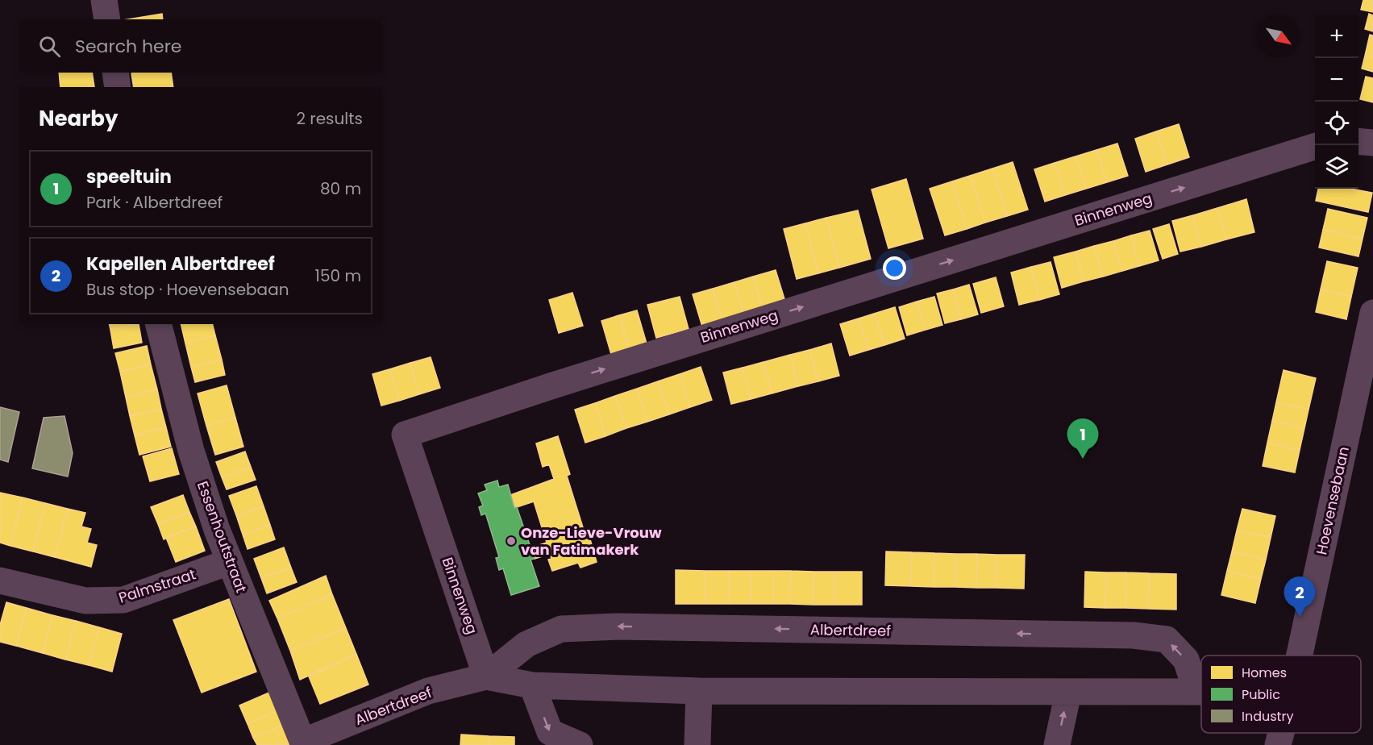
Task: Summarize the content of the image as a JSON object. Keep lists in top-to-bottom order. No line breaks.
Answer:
{"streets":{"street":["Binnenweg","Hoevensebaan","Essenhoutstraat","Palmstraat","Albertdreef"]},"crossings":[["Binnenweg","Albertdreef"],["Essenhoutstraat","Palmstraat"],["Essenhoutstraat","Albertdreef"]],"one_way":["Binnenweg"],"places":["Onze-Lieve-Vrouw van Fatimakerk"],"legend":["Homes","Public","Industry"],"north":"bottom right","page":{"map_buttons":["+","−"],"search":"Search here","heading":["Nearby","2 results"],"list":[{"mark":"1","name":"speeltuin","note":"Park · Albertdreef","value":"80 m"},{"mark":"2","name":"Kapellen Albertdreef","note":"Bus stop · Hoevensebaan","value":"150 m"}],"pins":["1","2"]}}
